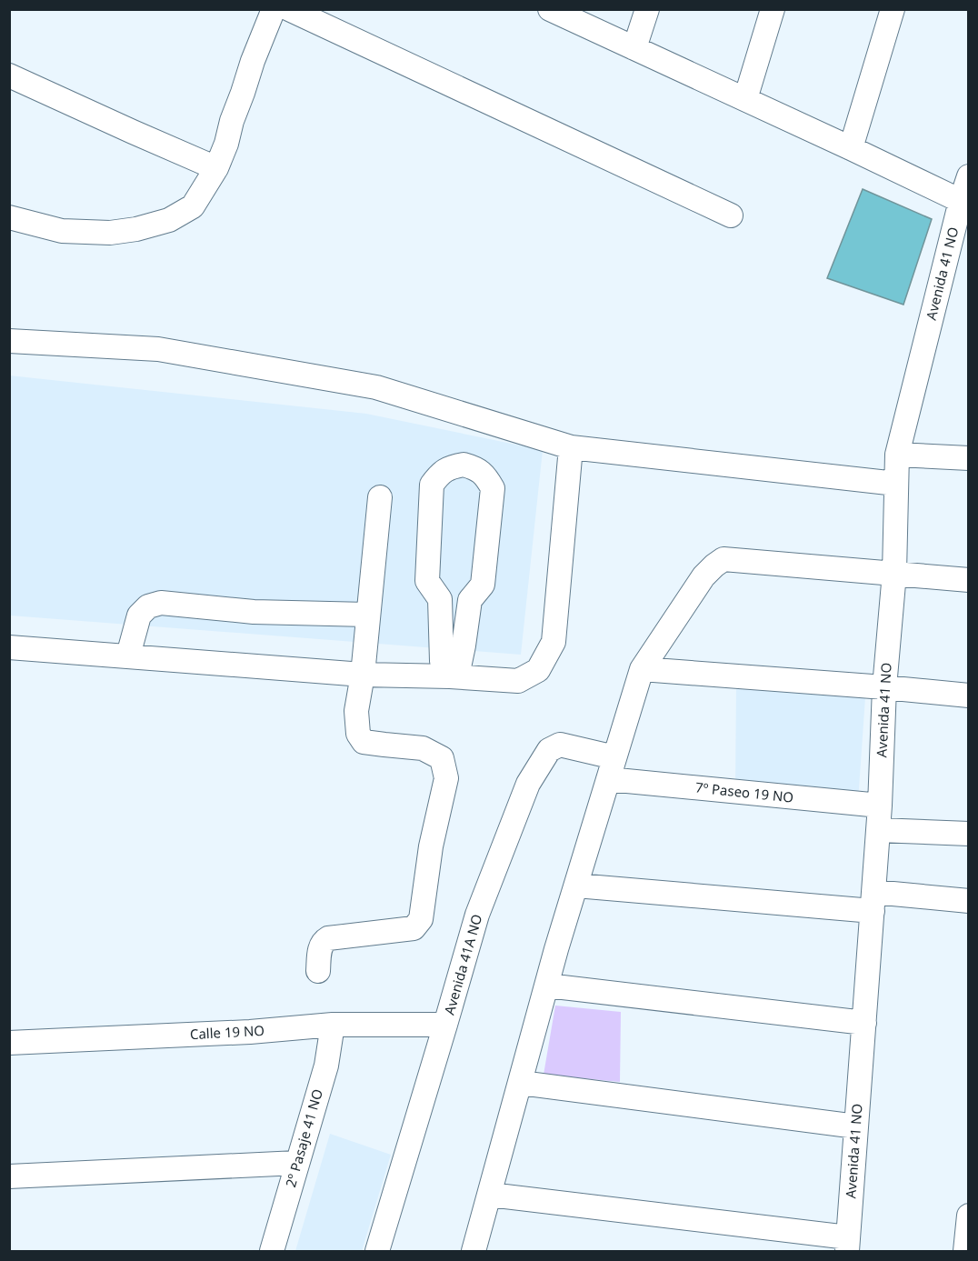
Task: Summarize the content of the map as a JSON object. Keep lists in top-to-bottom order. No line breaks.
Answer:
{"streets":{"street":["Avenida 41 NO","7º Paseo 19 NO","Avenida 41A NO","Calle 19 NO","2º Pasaje 41 NO"]},"crossings":[["Avenida 41 NO","7º Paseo 19 NO"],["Avenida 41A NO","Calle 19 NO"],["Calle 19 NO","2º Pasaje 41 NO"]]}
